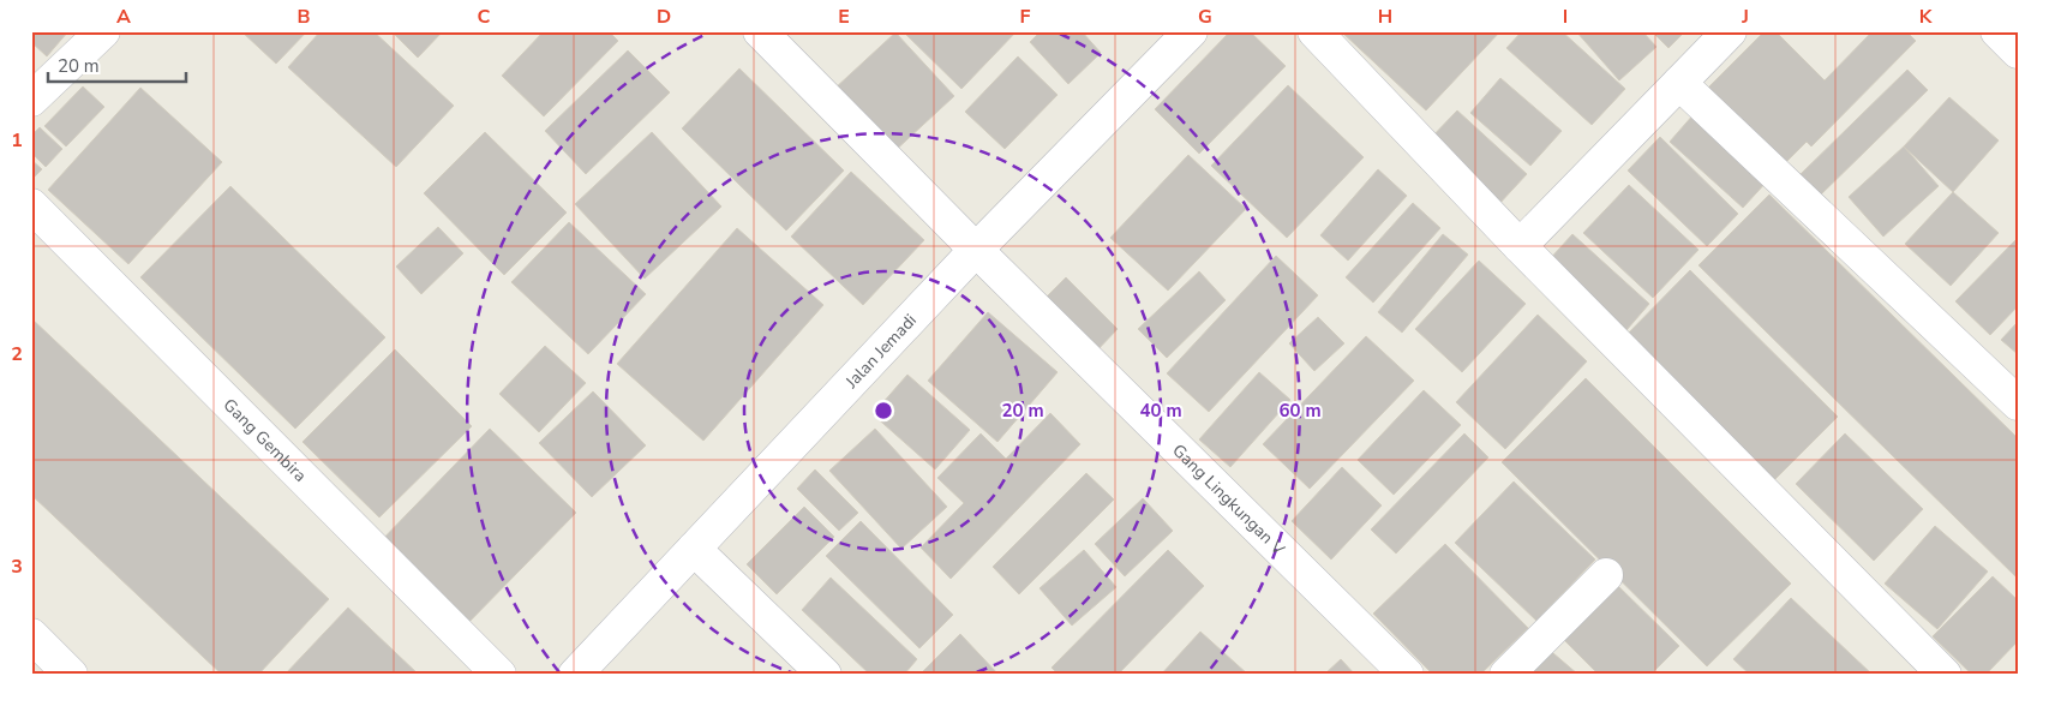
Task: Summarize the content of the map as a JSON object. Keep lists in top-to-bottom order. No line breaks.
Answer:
{"streets":{"street":["Jalan Jemadi","Gang Gembira","Gang Lingkungan V"]},"crossings":[["Jalan Jemadi","Gang Lingkungan V"]],"scale_bar":"20 m","grid":{"columns":["A","B","C","D","E","F","G","H","I","J","K"],"rows":["1","2","3"]},"rings":["20 m","40 m","60 m"]}
